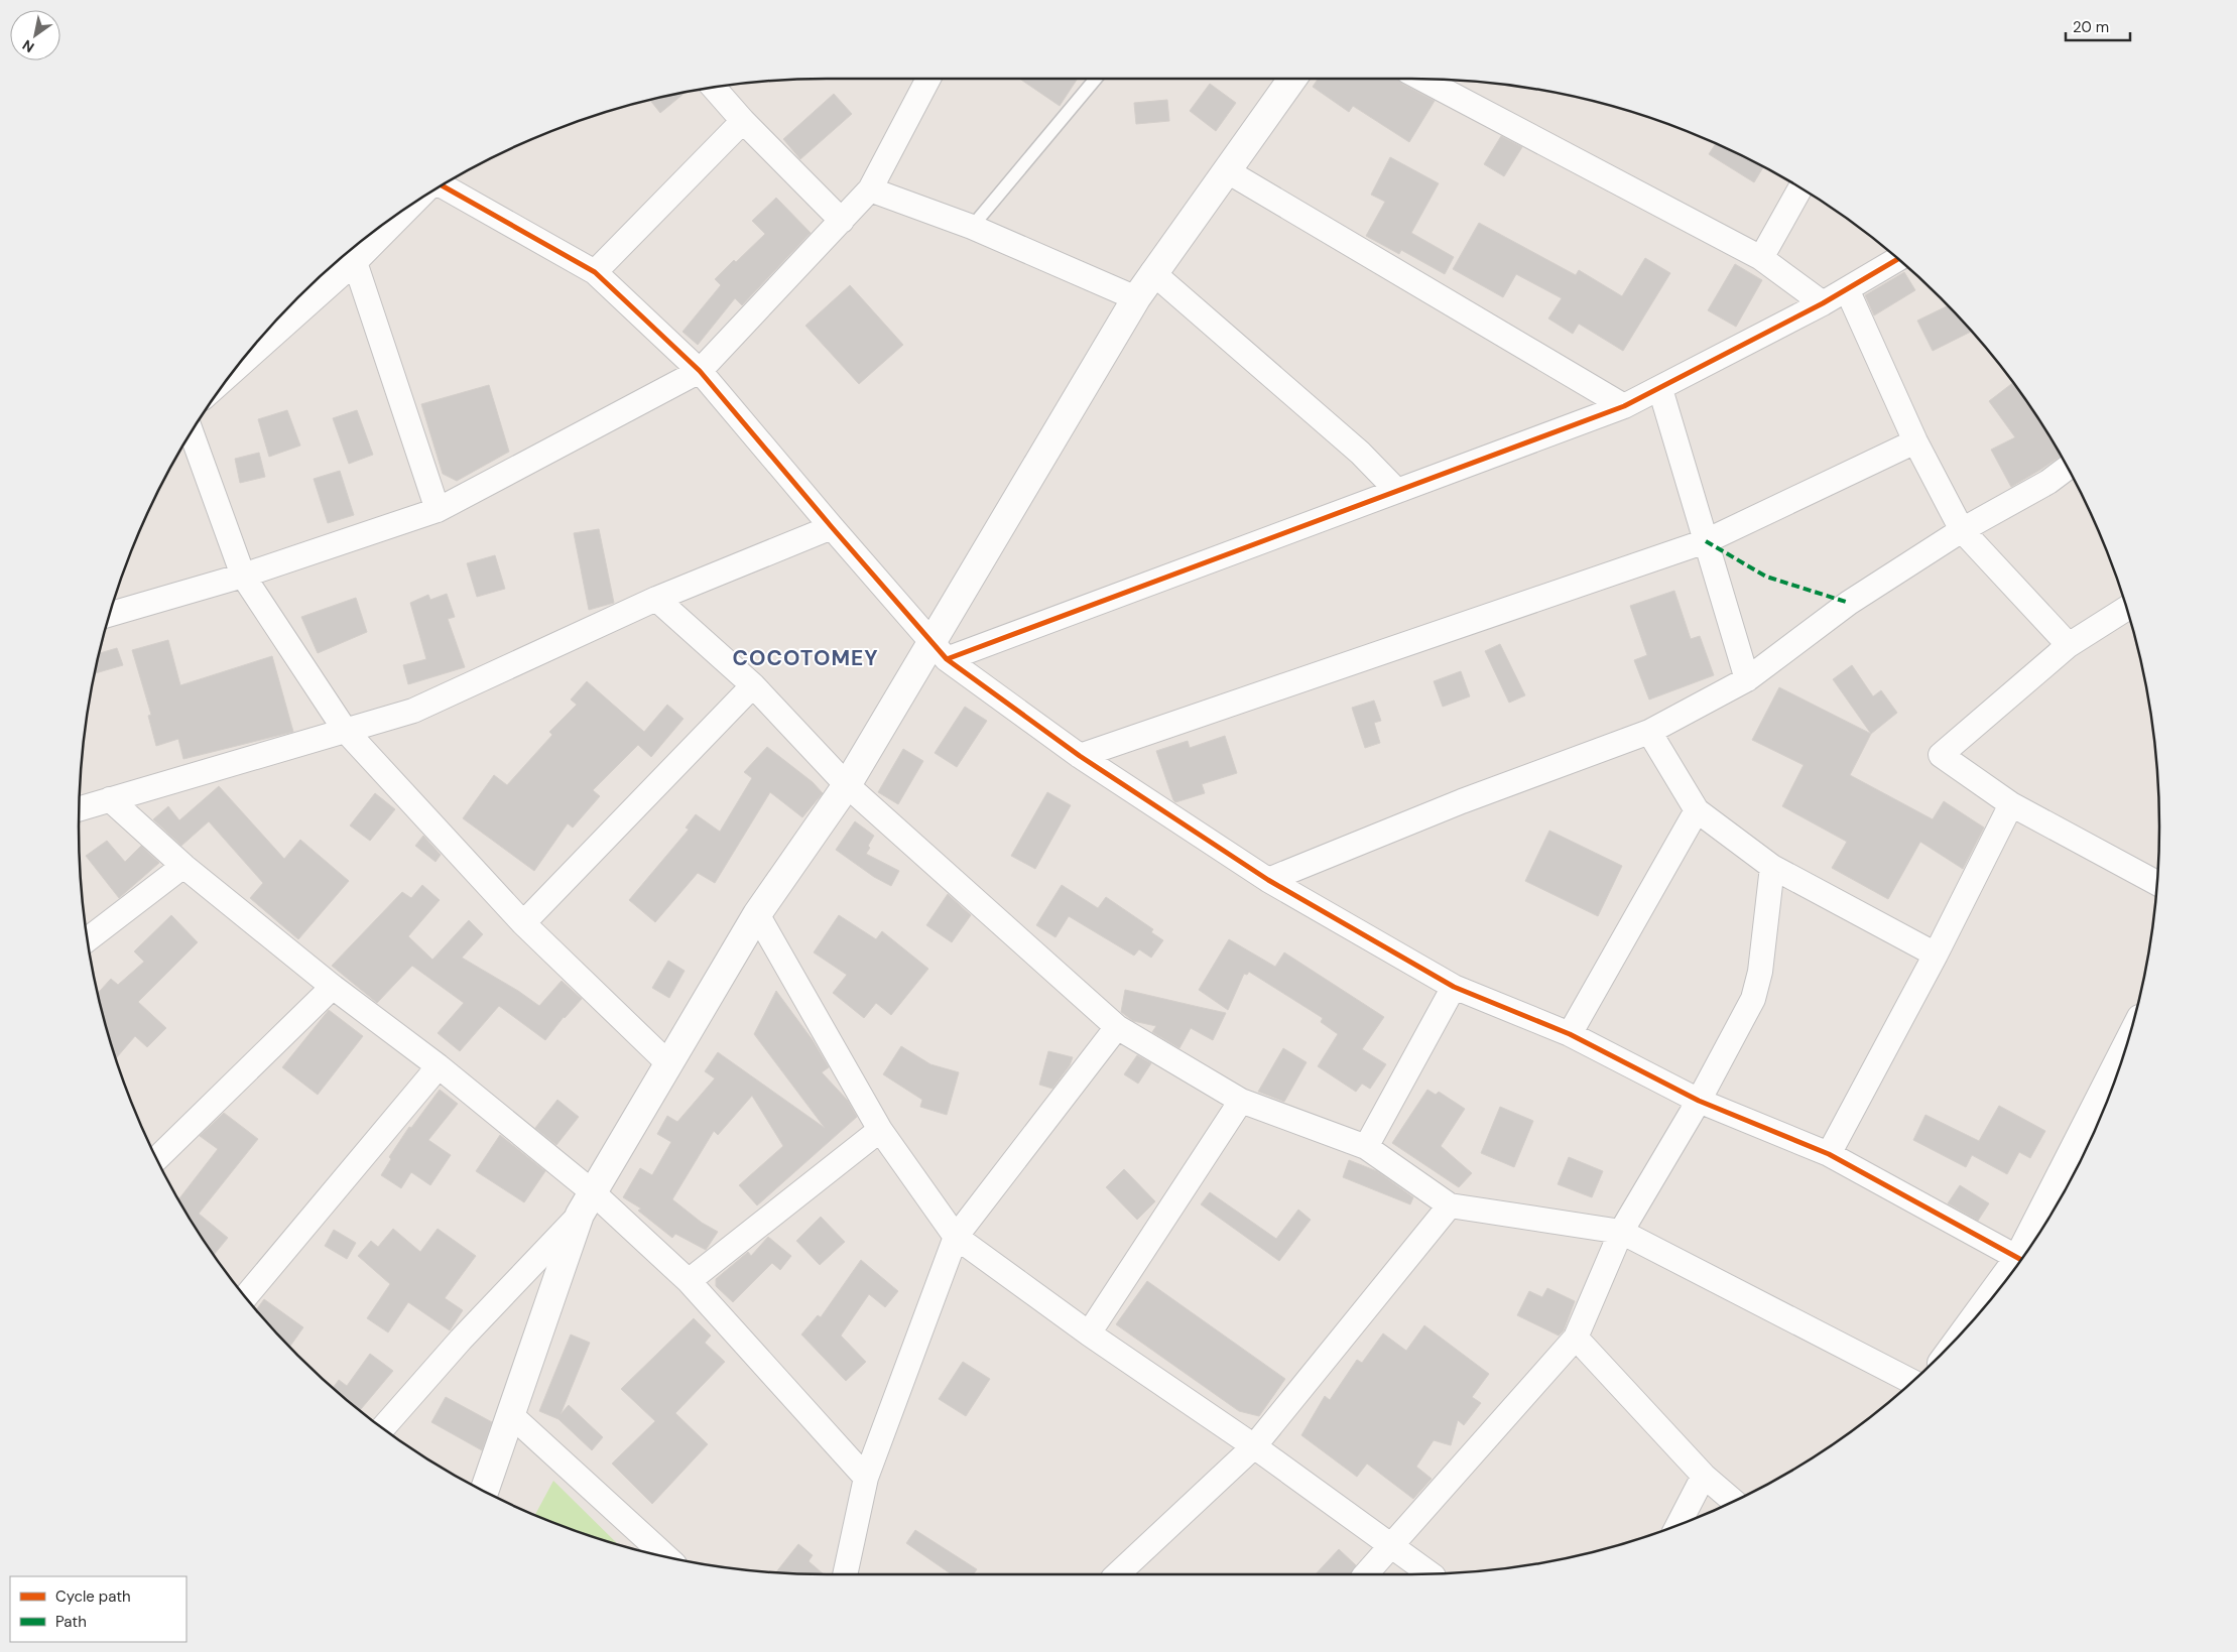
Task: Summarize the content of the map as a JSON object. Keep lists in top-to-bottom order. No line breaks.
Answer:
{"districts":["COCOTOMEY"],"legend":["Cycle path","Path"],"scale_bar":"20 m","north":"bottom left"}
